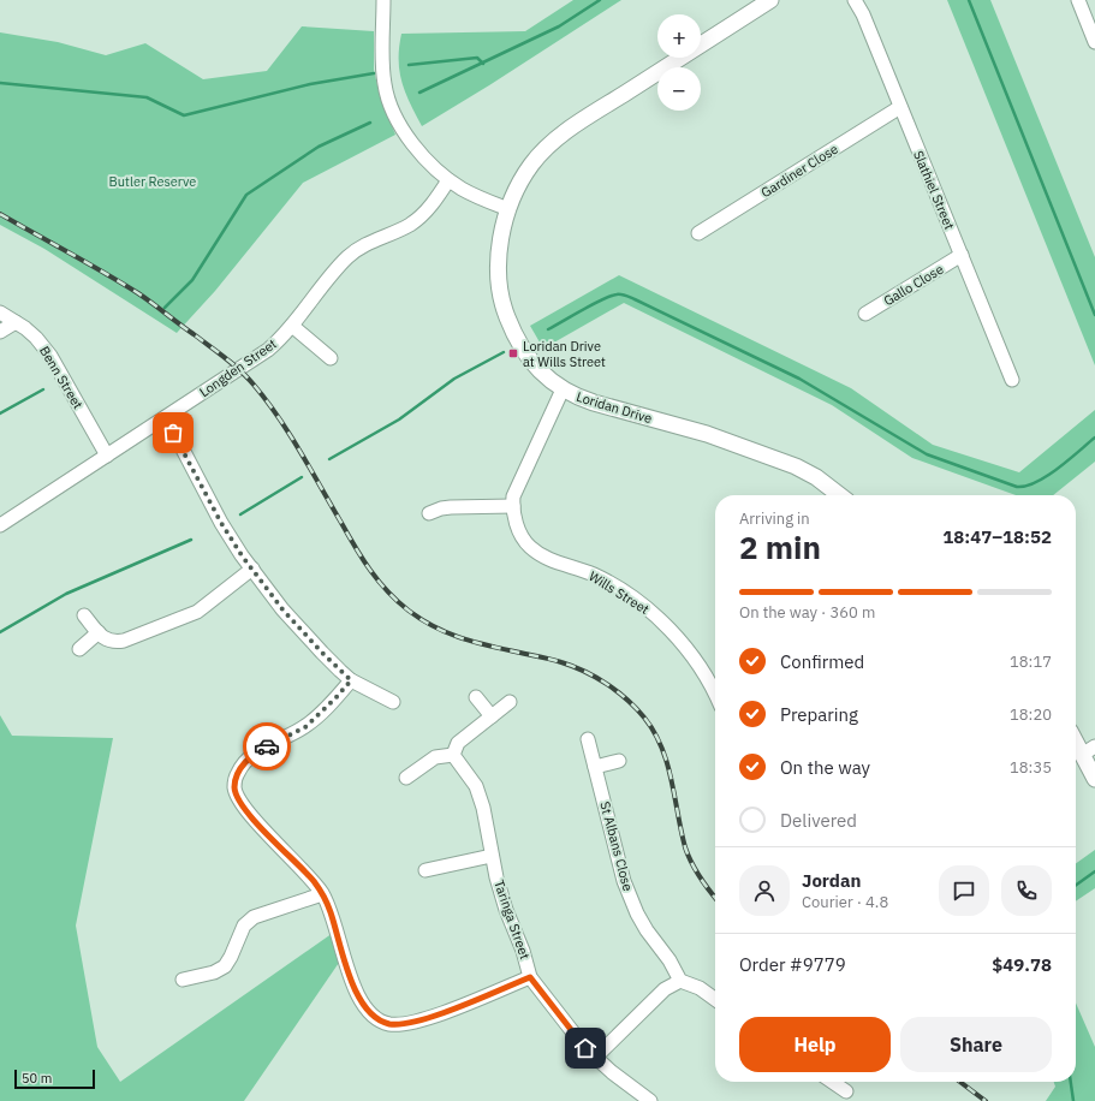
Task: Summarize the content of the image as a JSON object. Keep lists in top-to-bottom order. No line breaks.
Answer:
{"streets":{"street":["Gardiner Close","Slathiel Street","Gallo Close","Longden Street","Benn Street","Loridan Drive","Wills Street","St Albans Close","Taringa Street"]},"crossings":[["Gardiner Close","Slathiel Street"],["Slathiel Street","Gallo Close"],["Longden Street","Benn Street"],["Loridan Drive","Wills Street"]],"parks":["Butler Reserve"],"places":{"transit":["Loridan Drive at Wills Street"]},"scale_bar":"50 m","page":{"map_buttons":["+","−"],"heading":["2 min","Arriving in","18:47–18:52"],"panel":["Jordan","Courier · 4.8","Order #9779","$49.78"],"bar":"On the way · 360 m","list":[["Confirmed","18:17"],["Preparing","18:20"],["On the way","18:35"],"Delivered"],"buttons":["Help","Share"],"scale":"50 m"}}
